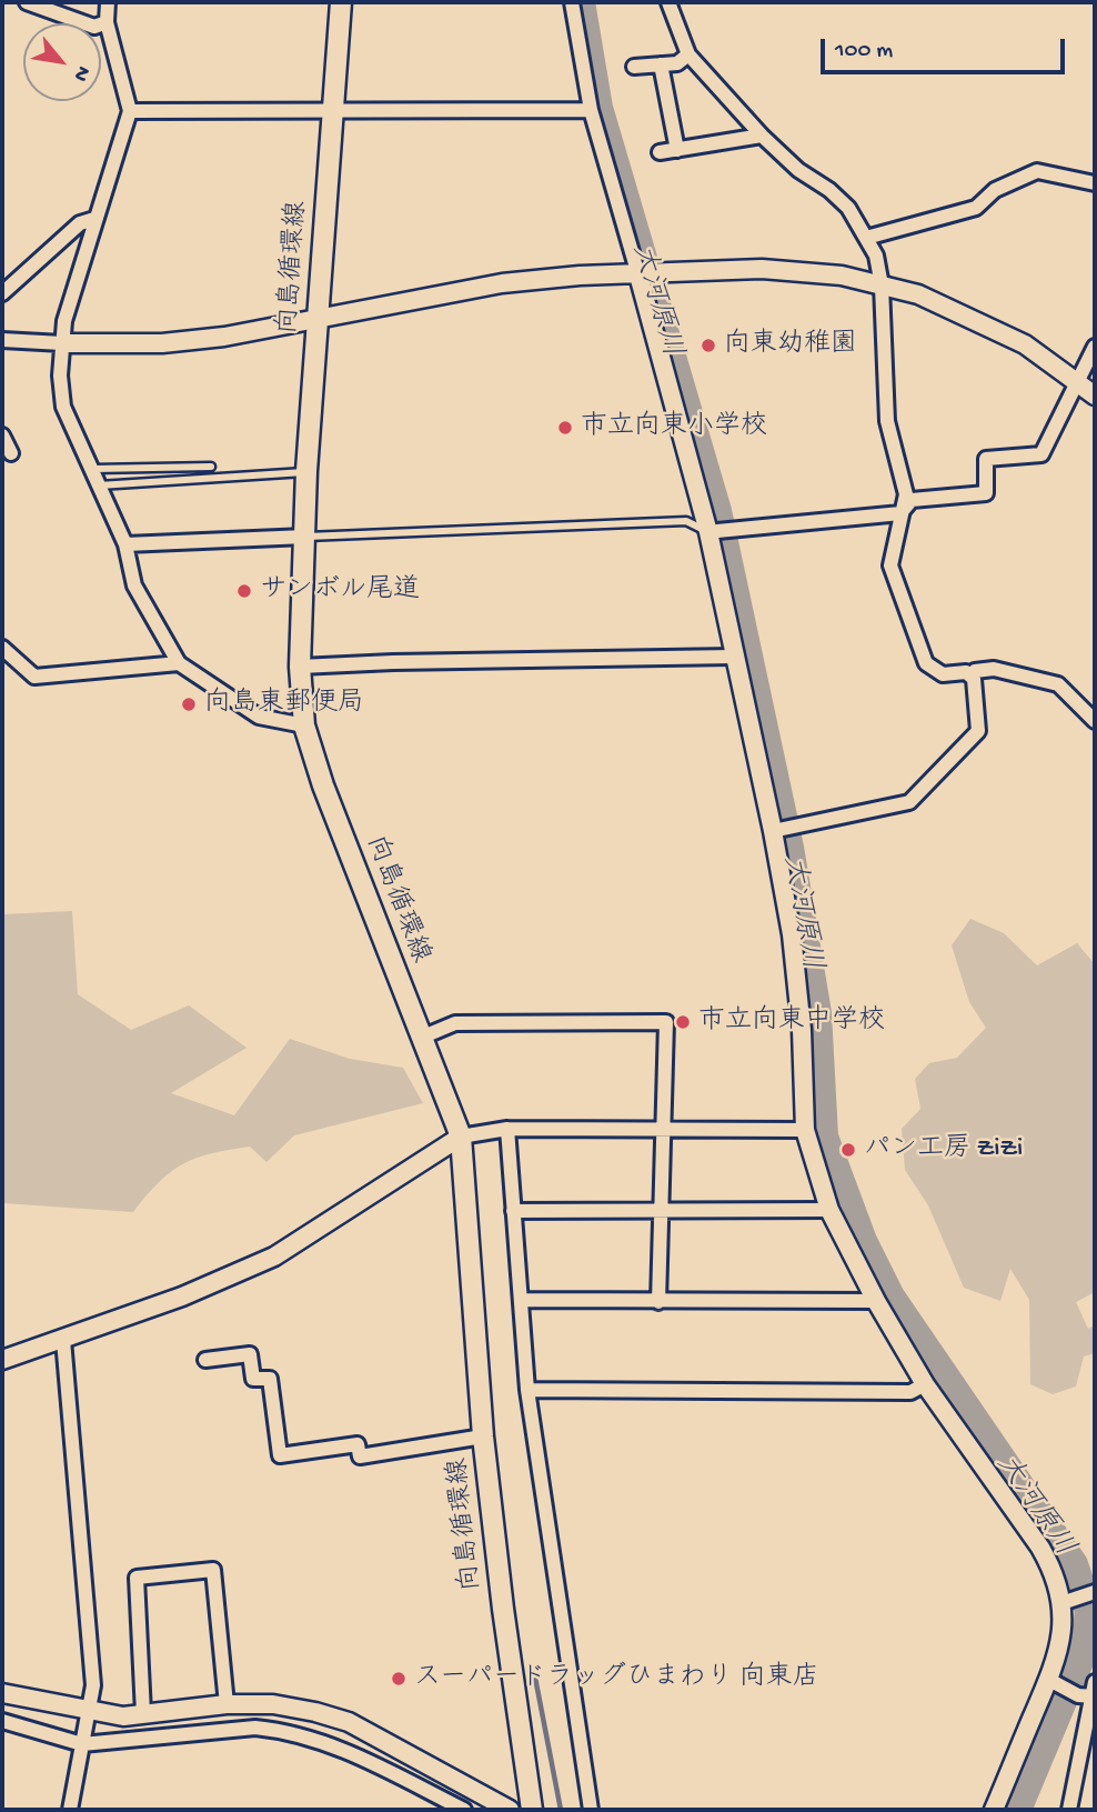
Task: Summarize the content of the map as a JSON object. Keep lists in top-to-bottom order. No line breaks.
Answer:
{"streets":{"main road":["向島循環線"]},"water":["大河原川"],"places":["向東幼稚園","市立向東小学校","サンボル尾道","向島東郵便局","市立向東中学校","パン工房 ZiZi","スーパードラッグひまわり 向東店"],"scale_bar":"100 m","north":"bottom right"}
